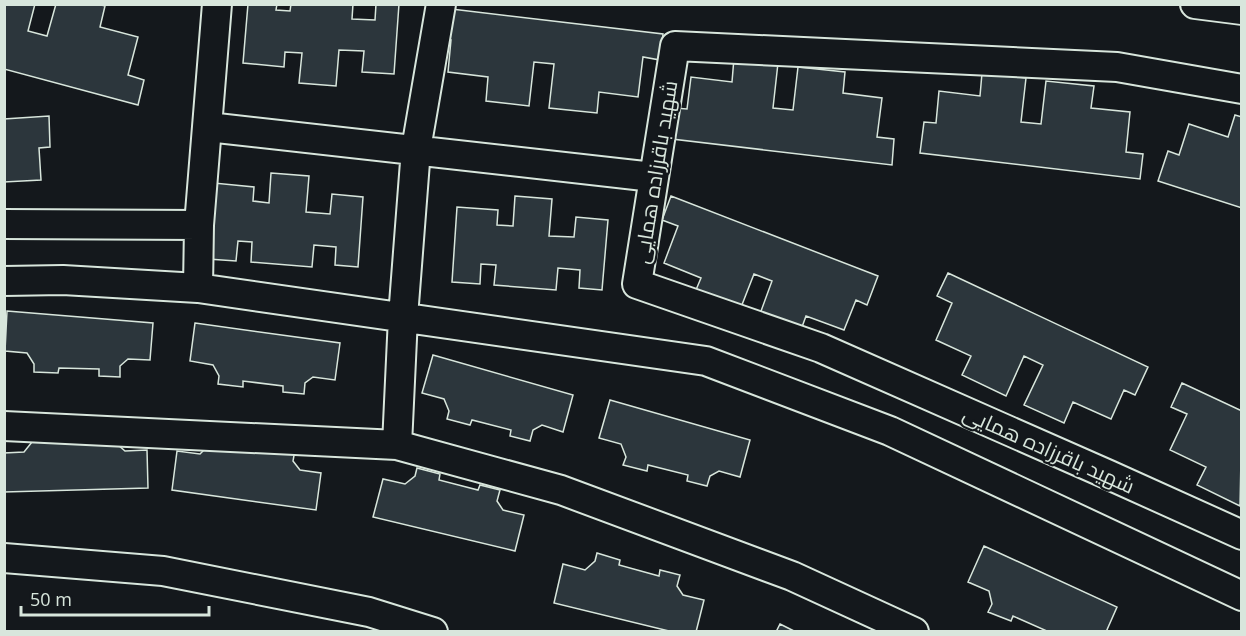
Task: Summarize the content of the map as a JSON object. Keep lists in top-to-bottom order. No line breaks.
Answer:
{"streets":{"street":["شهید باقرزاده همایی"]},"scale_bar":"50 m"}
